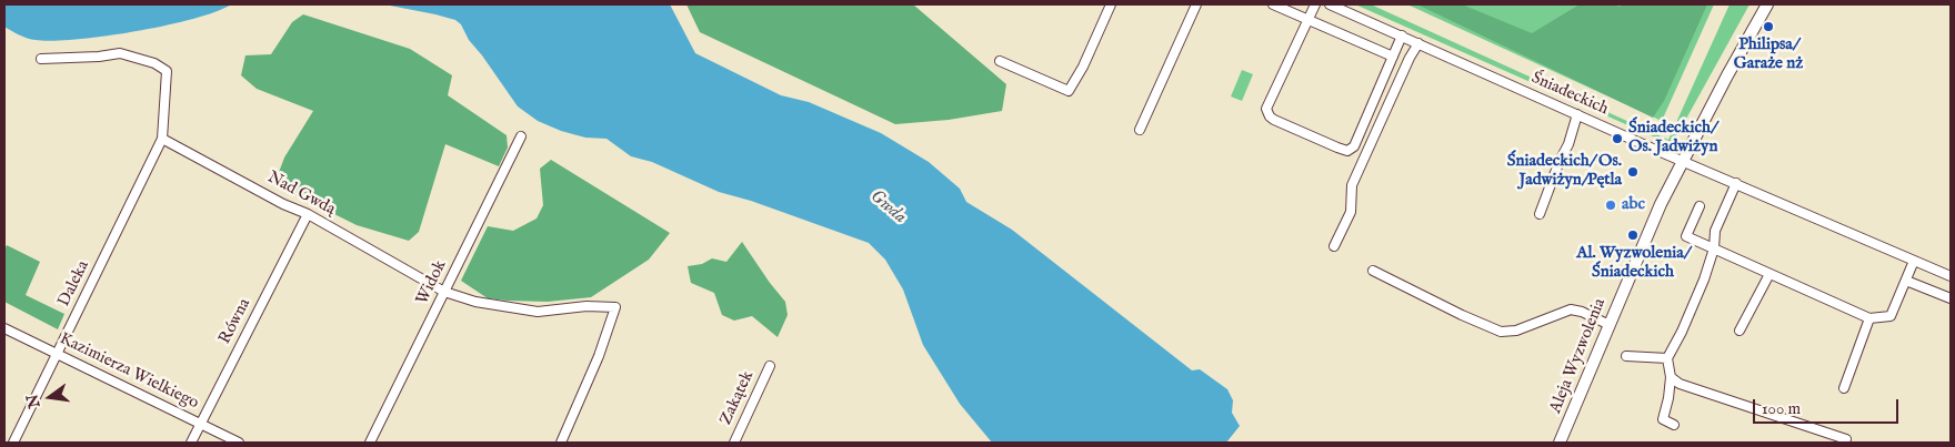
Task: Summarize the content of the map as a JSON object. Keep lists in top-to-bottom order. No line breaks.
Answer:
{"streets":{"street":["Śniadeckich","Nad Gwdą","Widok","Daleka","Równa","Aleja Wyzwolenia","Kazimierza Wielkiego","Zakątek"]},"crossings":[["Śniadeckich","Aleja Wyzwolenia"],["Nad Gwdą","Widok"],["Nad Gwdą","Daleka"],["Nad Gwdą","Równa"],["Daleka","Kazimierza Wielkiego"],["Równa","Kazimierza Wielkiego"]],"water":["Gwda"],"places":["Philipsa/ Garaże nż","Śniadeckich/ Os. Jadwiżyn","Śniadeckich/ Os. Jadwiżyn/Pętla","abc","Al. Wyzwolenia/ Śniadeckich"],"scale_bar":"100 m","north":"left"}
